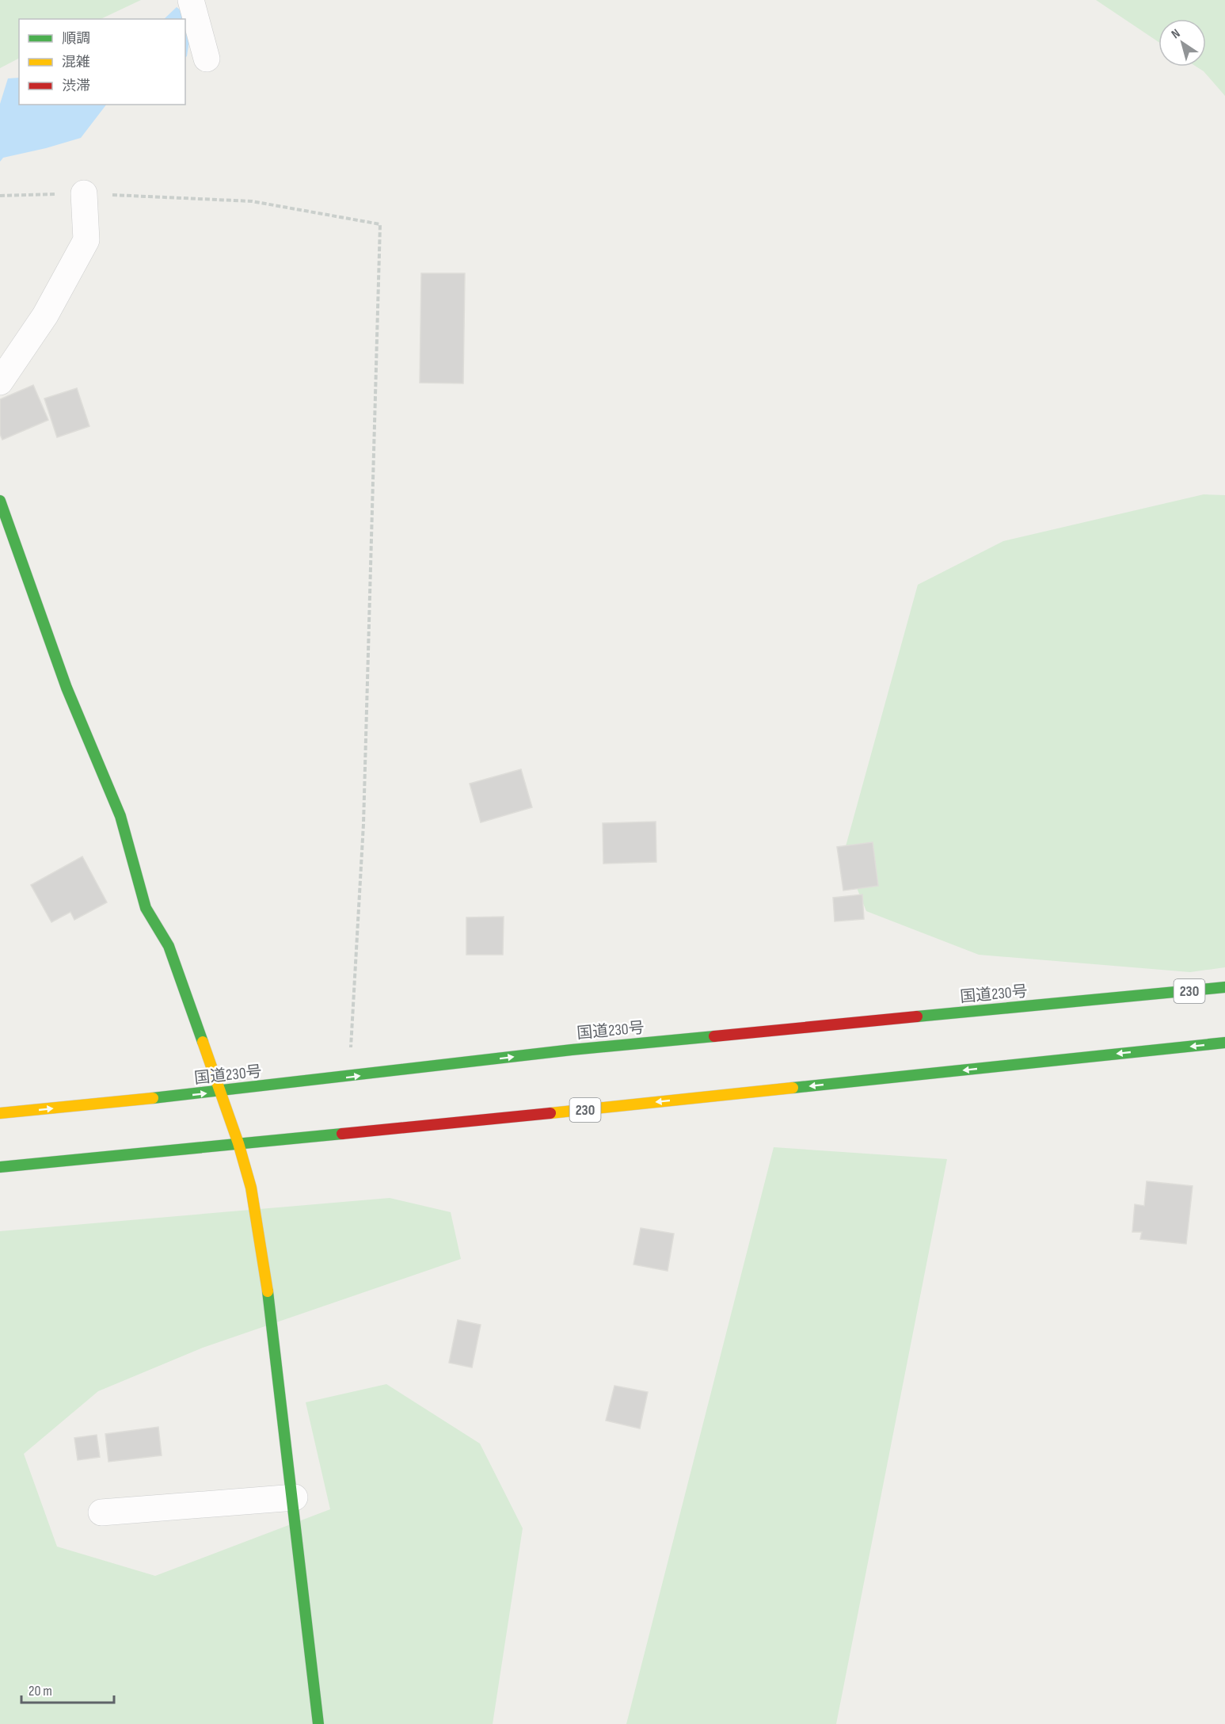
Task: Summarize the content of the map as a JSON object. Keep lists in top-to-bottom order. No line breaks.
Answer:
{"streets":{"main road":["230","国道230号"]},"legend":["順調","混雑","渋滞"],"scale_bar":"20 m","north":"top left"}
